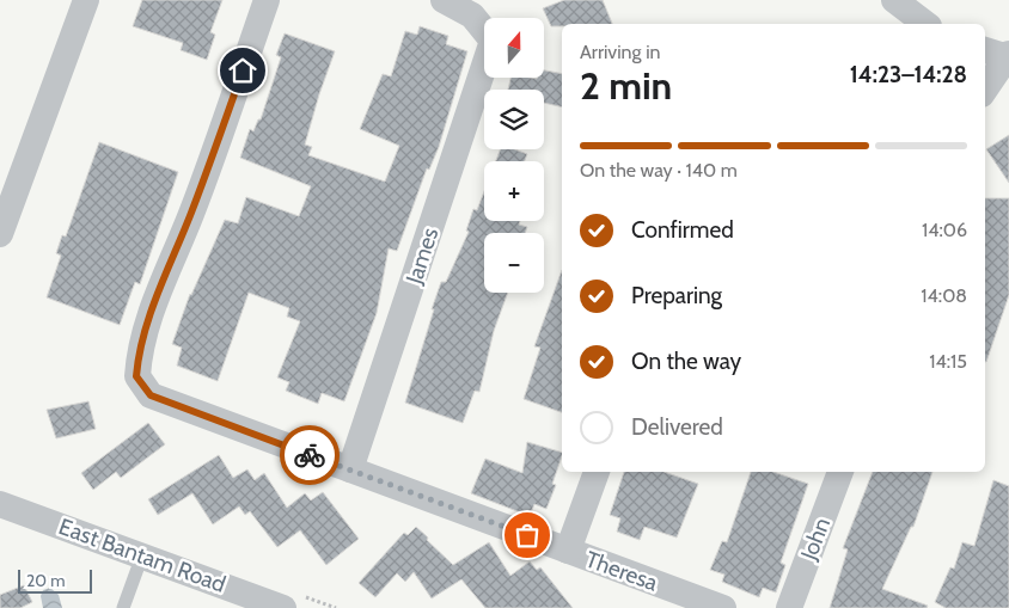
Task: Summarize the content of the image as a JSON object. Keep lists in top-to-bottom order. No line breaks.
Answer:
{"streets":{"street":["James","John","East Bantam Road","Theresa"]},"crossings":[["James","Theresa"]],"scale_bar":"20 m","north":"top","page":{"map_buttons":["+","−"],"heading":["2 min","Arriving in","14:23–14:28"],"bar":"On the way · 140 m","list":[["Confirmed","14:06"],["Preparing","14:08"],["On the way","14:15"],"Delivered"],"scale":"20 m"}}
